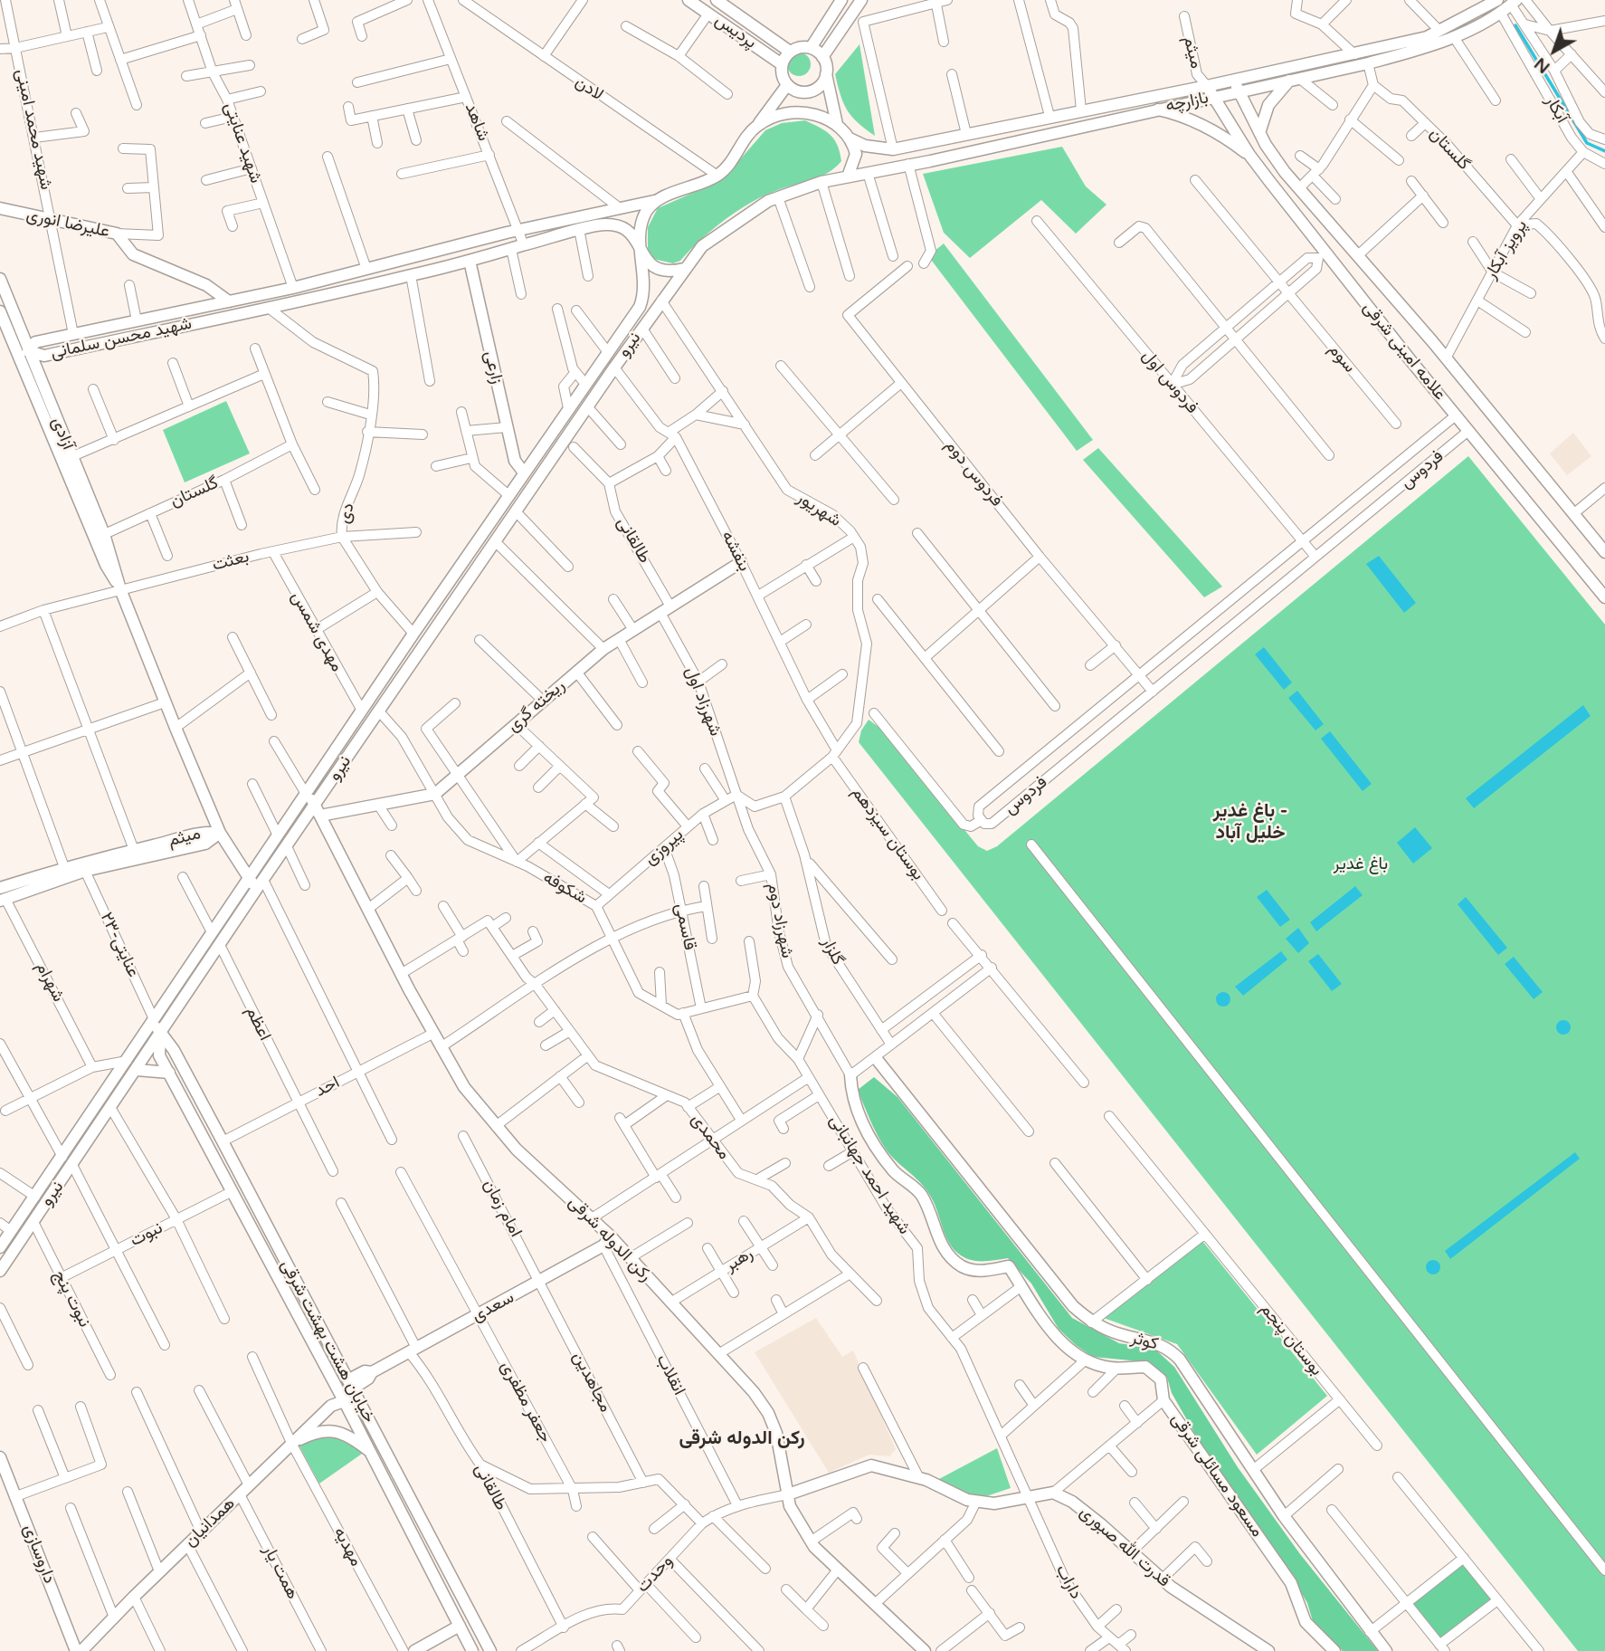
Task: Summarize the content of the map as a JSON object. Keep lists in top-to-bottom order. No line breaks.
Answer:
{"streets":{"main road":["پردیس","میثم","بازارچه","علیرضا انوری","شهید محسن سلمانی","نیرو","علامه امینی شرقی","زارعی","آزادی","ریخته گری","رکن الدوله شرقی","سعدی","خیابان هشت بهشت شرقی","کوثر","مسعود مسائلی شرقی","همدانیان","قدرت الله صبوری","داروسازی"],"street":["لادن","آبکار","شاهد","شهید محمد امینی","شهید عنایتی","گلستان","پرویز آبکار","سوم","فردوس اول","فردوس","فردوس دوم","شهریور","دی","طالقانی","بنفشه","بعثت","مهدی شمس","شهرزاد اول","بوستان سیزدهم","پیروزی","شکوفه","شهرزاد دوم","قاسمی","۲۳-عنایتی","گلزار","شهرام","اعظم","احد","محمدی","شهید احمد جهانبانی","امام زمان","نبوت","رهبر","نبوت پنج","بوستان پنجم","انقلاب","مجاهدین","جعفر مظفری","مهدیه","همت یار","وحدت","داراب"]},"crossings":[["میثم","بازارچه"],["میثم","علامه امینی شرقی"],["میثم","آزادی"],["میثم","۲۳-عنایتی"],["میثم","شهرام"],["لادن","شهید محسن سلمانی"],["بازارچه","آبکار"],["بازارچه","نیرو"],["بازارچه","علامه امینی شرقی"],["آبکار","پرویز آبکار"],["شاهد","شهید محسن سلمانی"],["شهید محمد امینی","علیرضا انوری"],["شهید محمد امینی","شهید محسن سلمانی"],["شهید عنایتی","شهید محسن سلمانی"],["گلستان","پرویز آبکار"],["گلستان","آزادی"],["علیرضا انوری","شهید محسن سلمانی"],["پرویز آبکار","علامه امینی شرقی"],["شهید محسن سلمانی","نیرو"],["شهید محسن سلمانی","زارعی"],["شهید محسن سلمانی","آزادی"],["شهید محسن سلمانی","دی"],["نیرو","زارعی"],["نیرو","آزادی"],["نیرو","شهریور"],["نیرو","دی"],["نیرو","بنفشه"],["نیرو","مهدی شمس"],["نیرو","۲۳-عنایتی"],["نیرو","اعظم"],["نیرو","رکن الدوله شرقی"],["نیرو","نبوت پنج"],["نیرو","خیابان هشت بهشت شرقی"],["علامه امینی شرقی","فردوس"],["فردوس اول","فردوس"],["آزادی","بعثت"],["فردوس","فردوس دوم"],["شهریور","بنفشه"],["شهریور","بوستان سیزدهم"],["شهریور","گلزار"],["دی","بعثت"],["طالقانی","شهرزاد اول"],["طالقانی","ریخته گری"],["طالقانی","سعدی"],["طالقانی","وحدت"],["بنفشه","ریخته گری"],["بنفشه","بوستان سیزدهم"],["بعثت","مهدی شمس"],["شهرزاد اول","ریخته گری"],["شهرزاد اول","پیروزی"],["شهرزاد اول","شهرزاد دوم"],["ریخته گری","شکوفه"],["ریخته گری","رکن الدوله شرقی"],["پیروزی","شکوفه"],["پیروزی","شهرزاد دوم"],["پیروزی","قاسمی"],["شهرزاد دوم","مسعود مسائلی شرقی"],["اعظم","احد"],["احد","رکن الدوله شرقی"],["احد","خیابان هشت بهشت شرقی"],["محمدی","رهبر"],["شهید احمد جهانبانی","داراب"],["امام زمان","سعدی"],["امام زمان","مجاهدین"],["نبوت","نبوت پنج"],["نبوت","خیابان هشت بهشت شرقی"],["رکن الدوله شرقی","رهبر"],["رکن الدوله شرقی","سعدی"],["رکن الدوله شرقی","انقلاب"],["رکن الدوله شرقی","وحدت"],["سعدی","خیابان هشت بهشت شرقی"],["سعدی","انقلاب"],["سعدی","مجاهدین"],["سعدی","جعفر مظفری"],["خیابان هشت بهشت شرقی","همدانیان"],["انقلاب","وحدت"],["همدانیان","مهدیه"],["همدانیان","همت یار"]],"districts":["باغ غدیر - خلیل آباد","رکن الدوله شرقی"],"parks":["باغ غدیر"],"north":"bottom left"}
